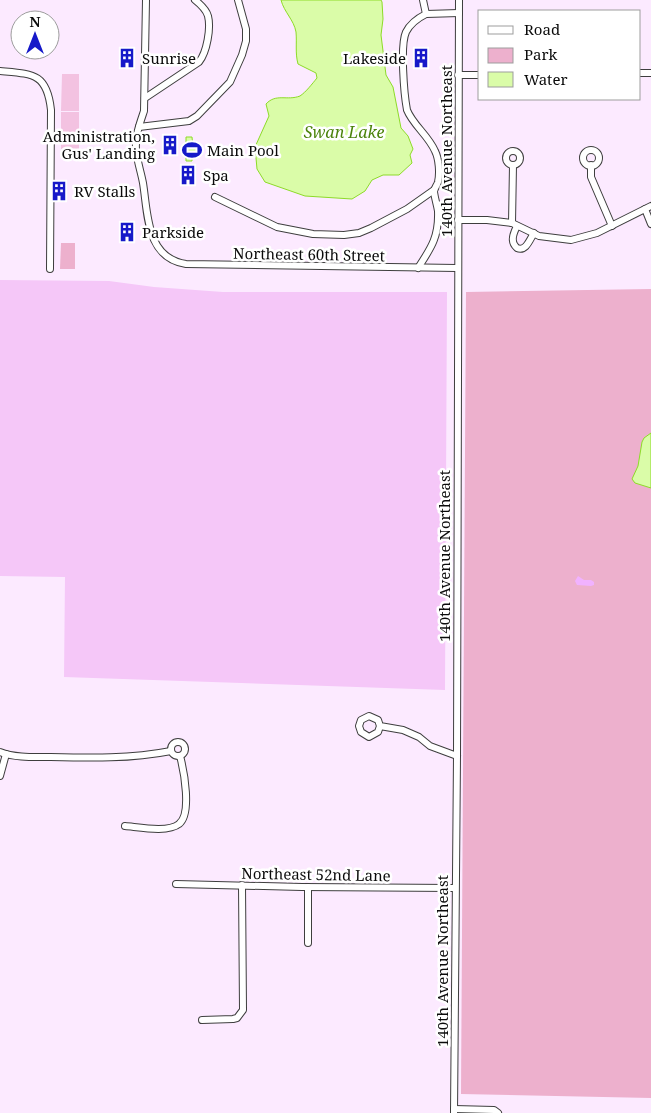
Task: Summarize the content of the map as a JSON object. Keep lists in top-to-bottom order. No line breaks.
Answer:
{"streets":{"street":["140th Avenue Northeast","Northeast 60th Street","Northeast 52nd Lane"]},"crossings":[["140th Avenue Northeast","Northeast 60th Street"],["140th Avenue Northeast","Northeast 52nd Lane"]],"water":["Swan Lake"],"places":{"building":["Sunrise","Lakeside","Administration, Gus' Landing","Spa","RV Stalls","Parkside"],"sports":["Main Pool"]},"legend":["Road","Park","Water"],"north":"top"}
